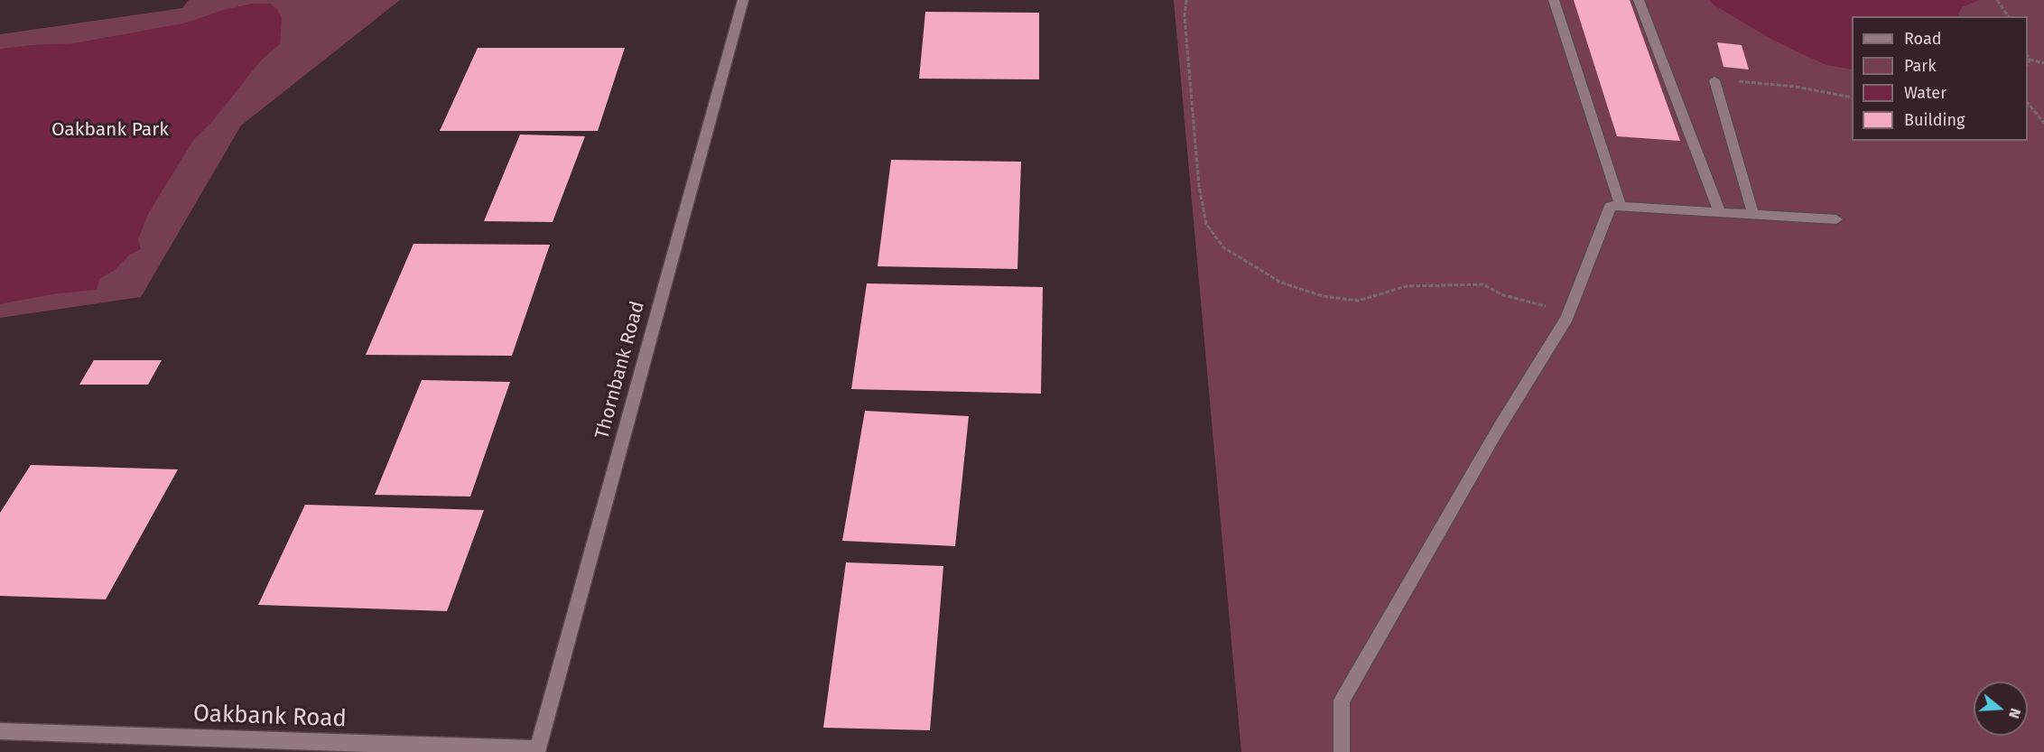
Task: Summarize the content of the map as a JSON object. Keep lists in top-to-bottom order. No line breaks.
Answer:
{"streets":{"street":["Thornbank Road","Oakbank Road"]},"crossings":[["Thornbank Road","Oakbank Road"]],"parks":["Oakbank Park"],"legend":["Road","Park","Water","Building"],"north":"right"}
